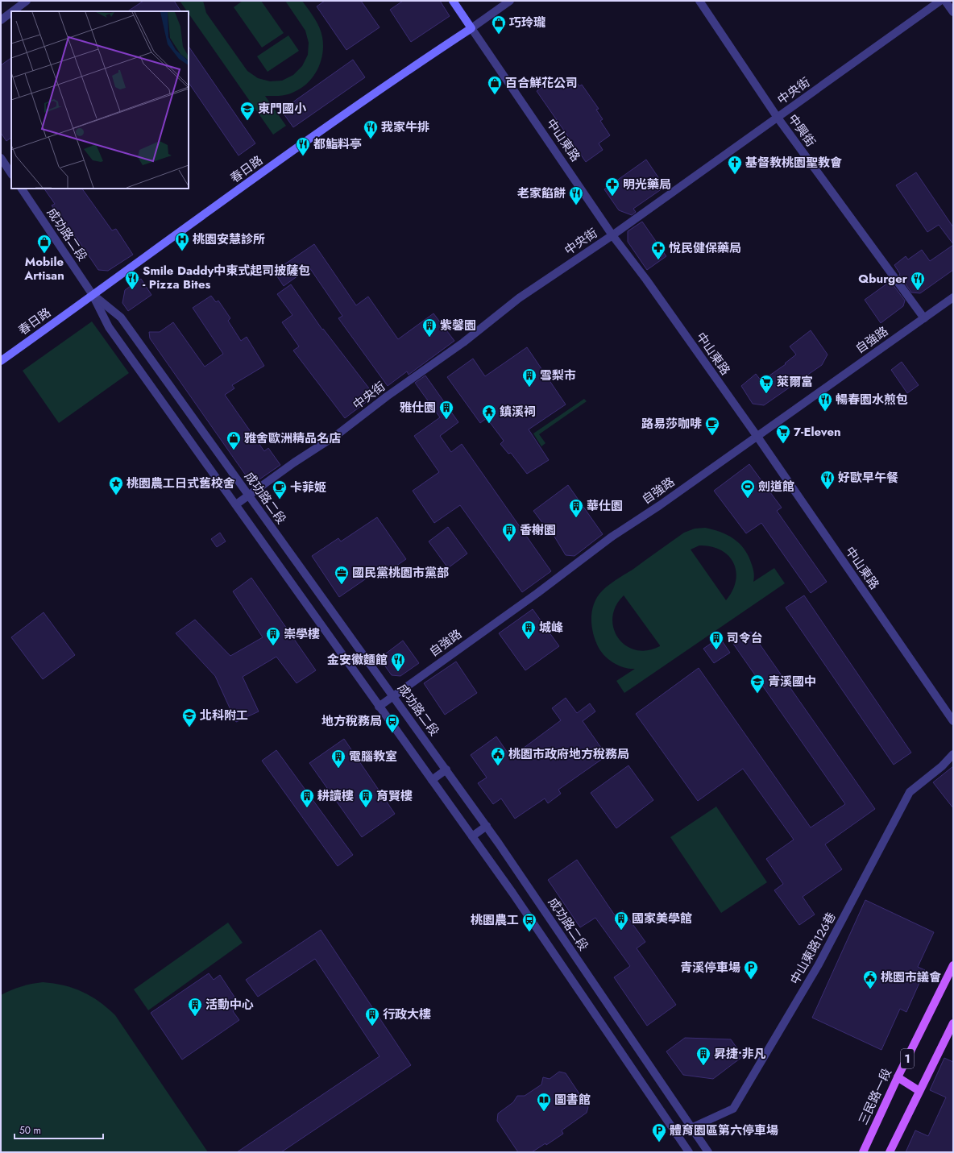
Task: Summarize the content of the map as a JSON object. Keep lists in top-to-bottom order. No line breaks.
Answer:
{"streets":{"main road":["中山東路","春日路","1","三民路一段"],"street":["中央街","中興街","成功路二段","自強路","中山東路126巷"]},"crossings":[["中央街","中興街"],["中央街","中山東路"],["中央街","成功路二段"],["中興街","自強路"],["中山東路","春日路"],["中山東路","自強路"],["春日路","成功路二段"],["成功路二段","自強路"],["成功路二段","中山東路126巷"]],"places":{"shop":["巧玲瓏","百合鮮花公司","Mobile Artisan","雅舍歐洲精品名店"],"school or university":["東門國小","青溪國中","北科附工"],"restaurant":["我家牛排","都鮨料亭","老家餡餅","Smile Daddy中東式起司披薩包 - Pizza Bites","Qburger","暢春園水煎包","好歐早午餐","金安徽麵館"],"church":["基督教桃園聖教會"],"pharmacy":["明光藥局","悅民健保藥局"],"hospital":["桃園安慧診所"],"building":["紫馨園","雪梨市","雅仕園","華仕園","香榭園","城峰","崇學樓","司令台","電腦教室","耕讀樓","育賢樓","國家美學館","活動中心","行政大樓","昇捷•非凡"],"supermarket":["萊爾富","7-Eleven"],"temple":["鎮溪祠"],"cafe":["路易莎咖啡","卡菲姬"],"place":["桃園農工日式舊校舍"],"sports":["劍道館"],"office":["國民黨桃園市黨部"],"bus stop":["地方稅務局","桃園農工"],"public building":["桃園市政府地方稅務局","桃園市議會"],"parking":["青溪停車場","體育園區第六停車場"],"library":["圖書館"]},"scale_bar":"50 m"}
